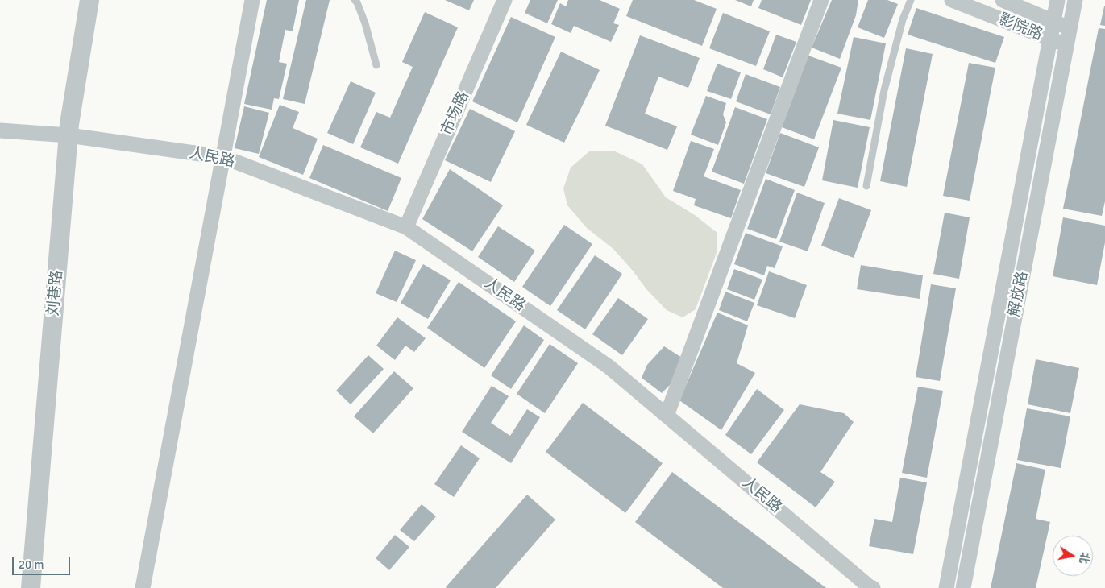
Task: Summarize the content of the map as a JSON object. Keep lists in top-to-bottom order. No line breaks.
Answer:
{"streets":{"street":["影院路","市场路","人民路","刘巷路","解放路"]},"crossings":[["影院路","解放路"],["市场路","人民路"],["人民路","刘巷路"]],"scale_bar":"20 m","north":"right"}
